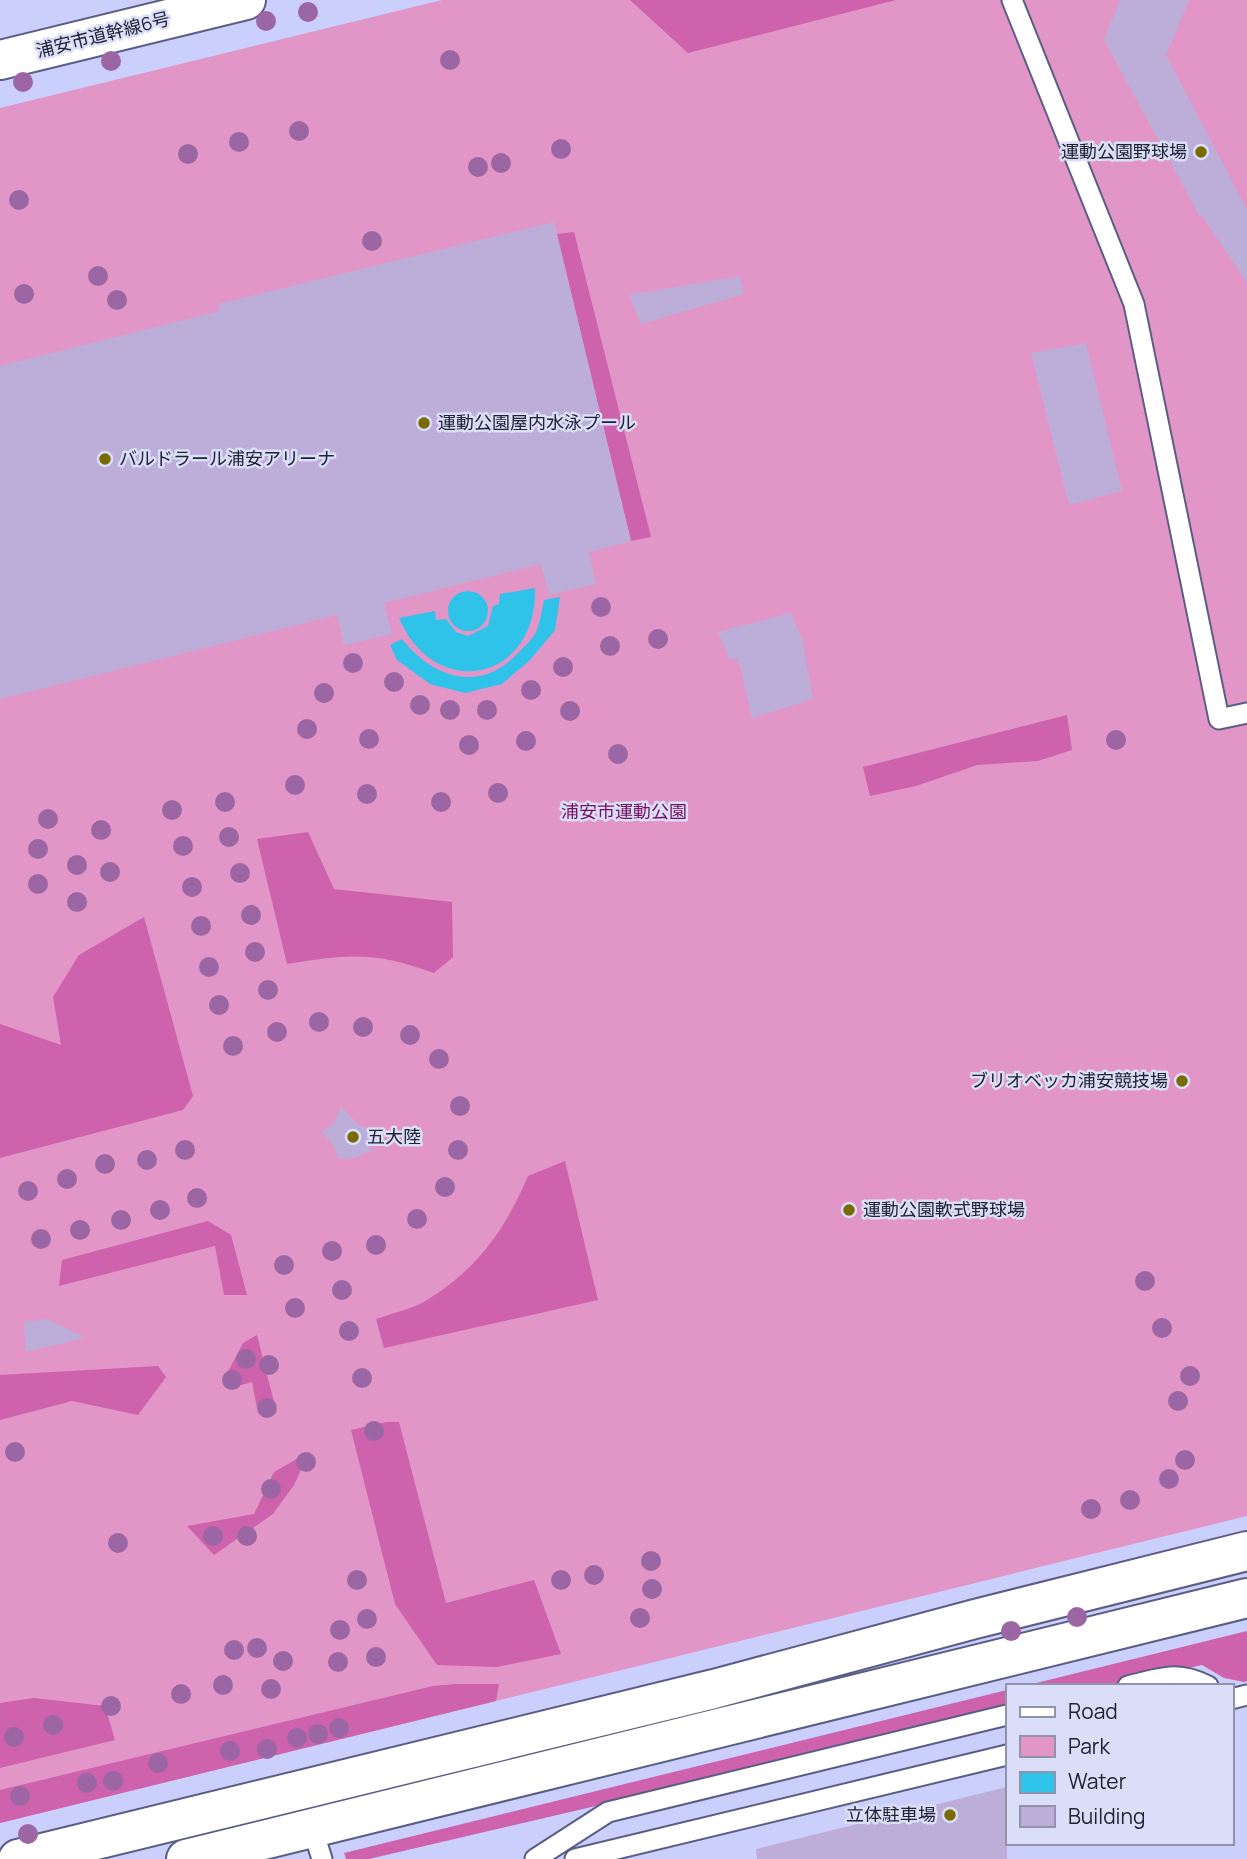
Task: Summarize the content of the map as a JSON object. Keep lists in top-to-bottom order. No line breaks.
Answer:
{"streets":{"street":["浦安市道幹線6号"]},"parks":["浦安市運動公園"],"places":["運動公園野球場","運動公園屋内水泳プール","バルドラール浦安アリーナ","ブリオベッカ浦安競技場","五大陸","運動公園軟式野球場","立体駐車場"],"legend":["Road","Park","Water","Building"]}
